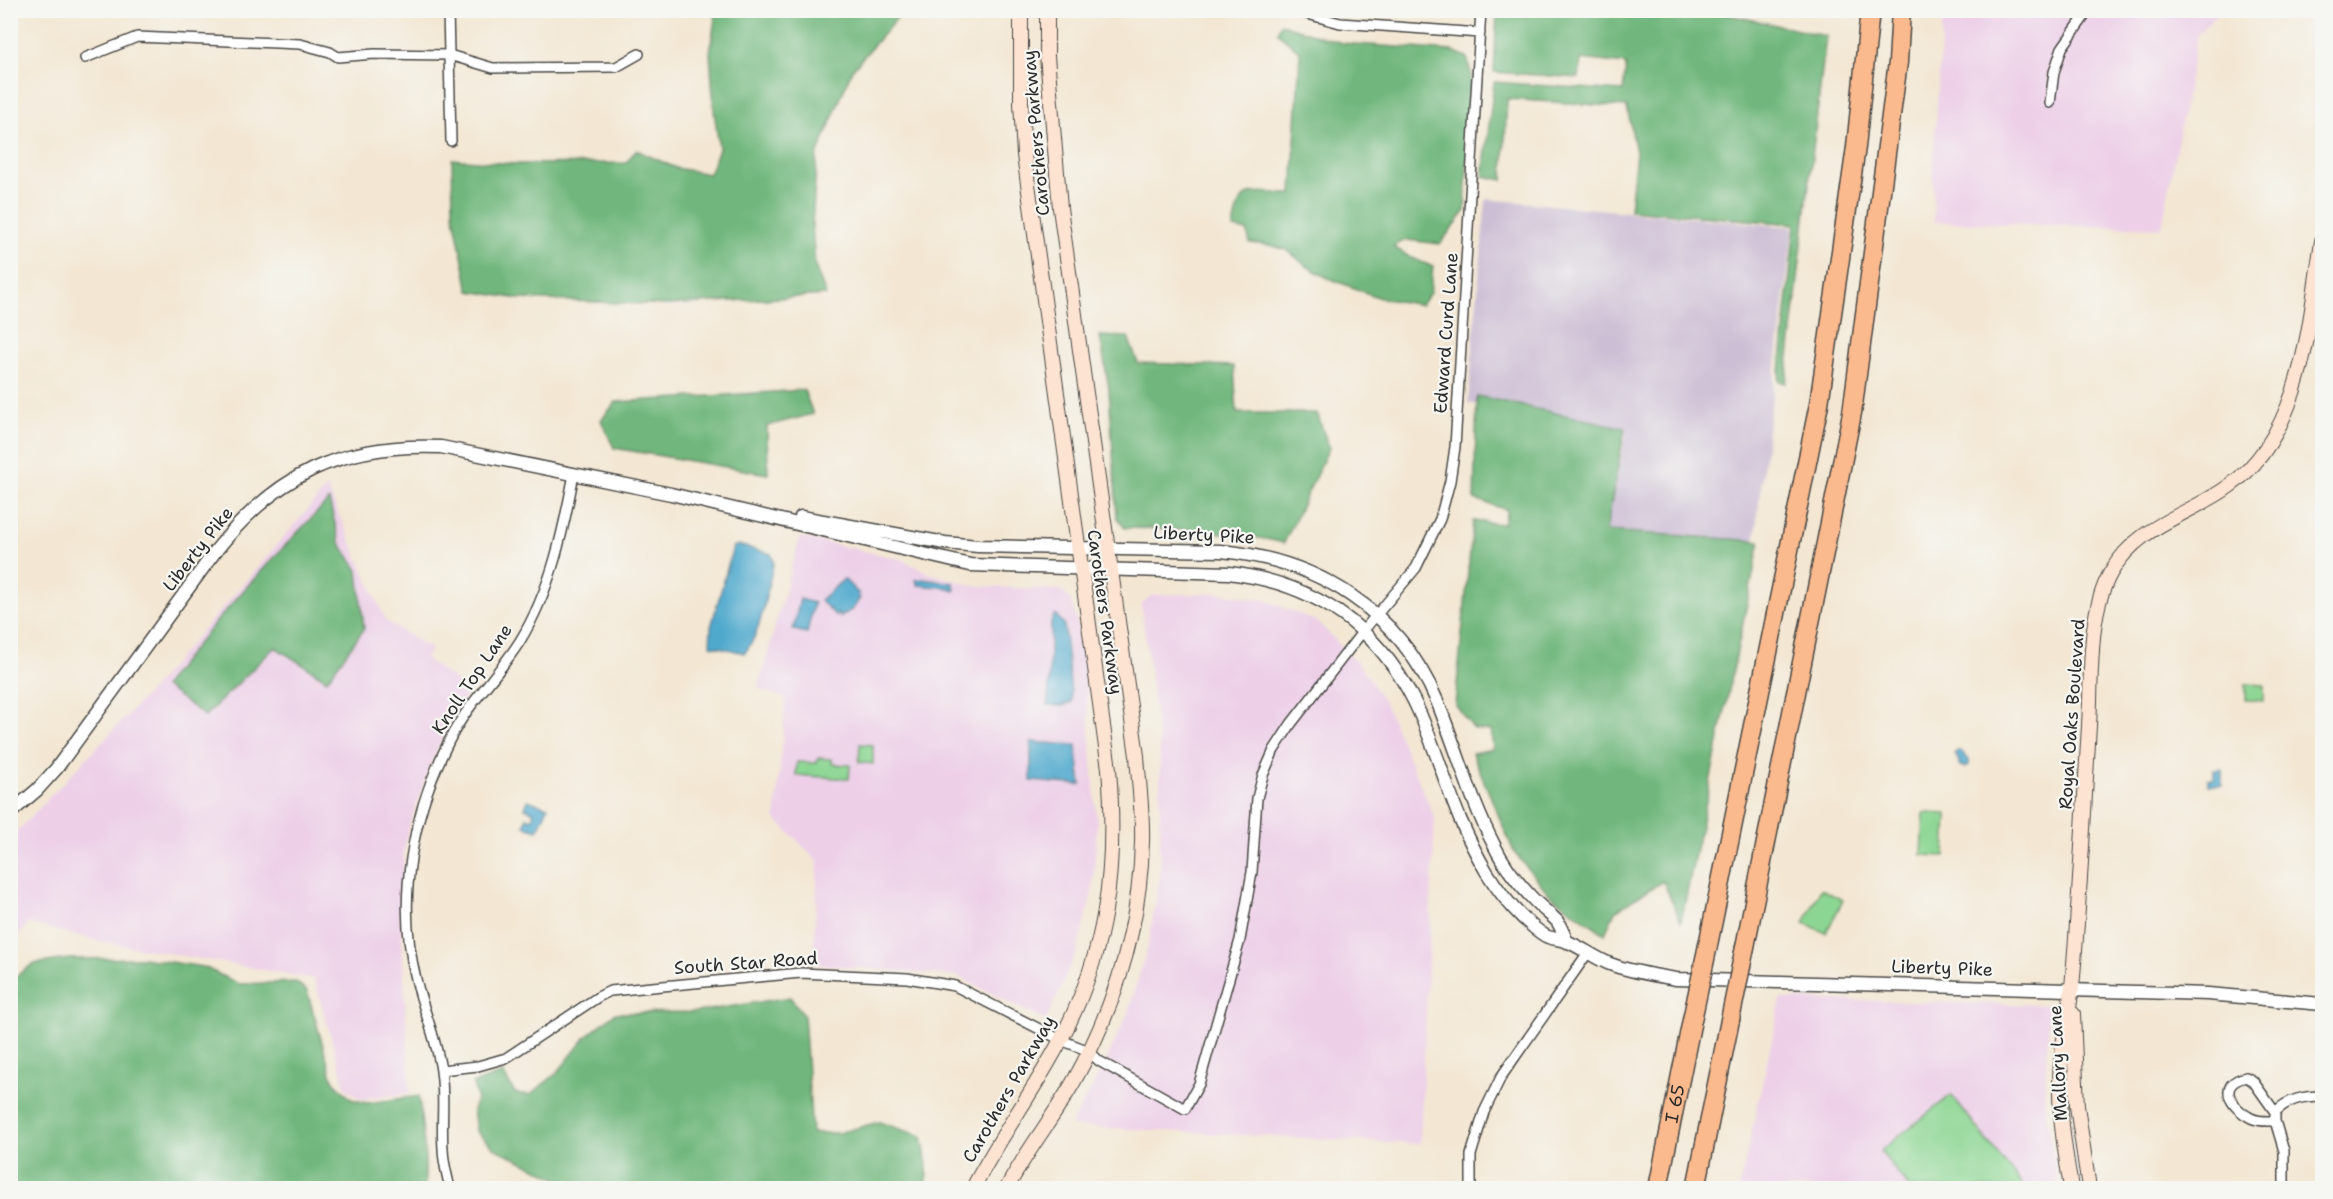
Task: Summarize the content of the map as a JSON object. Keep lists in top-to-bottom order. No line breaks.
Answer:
{"streets":{"highway":["I 65"],"main road":["Carothers Parkway","Royal Oaks Boulevard","Mallory Lane"],"street":["Edward Curd Lane","Liberty Pike","Knoll Top Lane","South Star Road"]},"crossings":[["Carothers Parkway","Liberty Pike"],["Carothers Parkway","South Star Road"],["Edward Curd Lane","Liberty Pike"],["Edward Curd Lane","South Star Road"],["Liberty Pike","Knoll Top Lane"],["Liberty Pike","Royal Oaks Boulevard"],["Liberty Pike","Mallory Lane"],["Knoll Top Lane","South Star Road"],["Royal Oaks Boulevard","Mallory Lane"]]}
